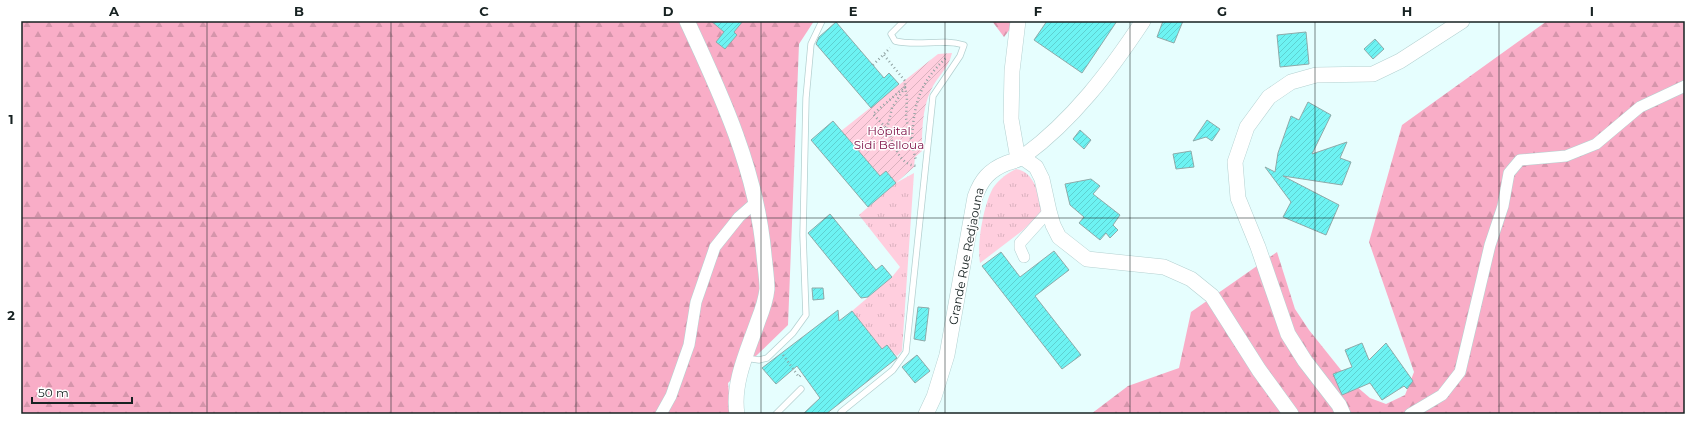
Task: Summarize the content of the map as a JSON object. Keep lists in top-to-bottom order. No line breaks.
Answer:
{"streets":{"street":["Grande Rue Redjaouna"]},"parks":["Hôpital Sidi Belloua"],"scale_bar":"50 m","grid":{"columns":["A","B","C","D","E","F","G","H","I"],"rows":["1","2"]}}
